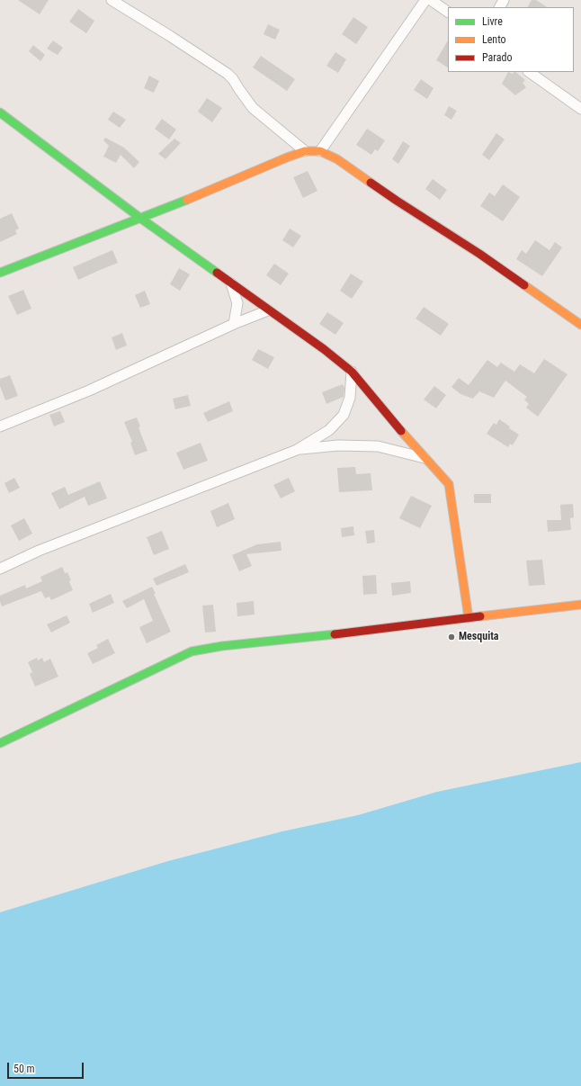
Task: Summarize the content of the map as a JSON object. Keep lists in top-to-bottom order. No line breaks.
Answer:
{"places":["Mesquita"],"legend":["Livre","Lento","Parado"],"scale_bar":"50 m"}
